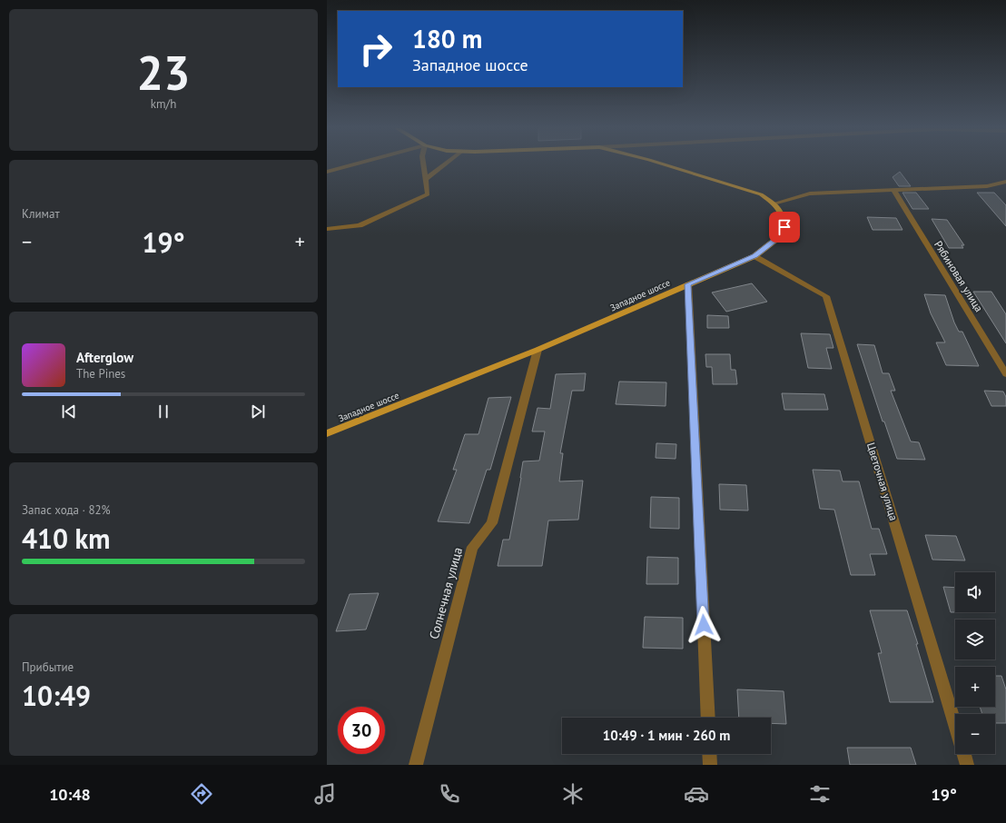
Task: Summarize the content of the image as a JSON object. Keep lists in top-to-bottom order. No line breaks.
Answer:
{"streets":{"main road":["Западное шоссе"],"street":["Рябиновая улица","Цветочная улица","Солнечная улица"]},"crossings":[["Западное шоссе","Цветочная улица"],["Западное шоссе","Солнечная улица"]],"page":{"tile":[["23","km/h"],"Климат",["Запас хода · 82%","410 km"],["Прибытие","10:49"]],"turn":["180 m","Западное шоссе"],"heat":["−","19°","+"],"song":["Afterglow","The Pines"],"map_buttons":["+","−"],"limit":"30","trip":"10:49 · 1 мин · 260 m","tabs":["10:48","19°"]}}
